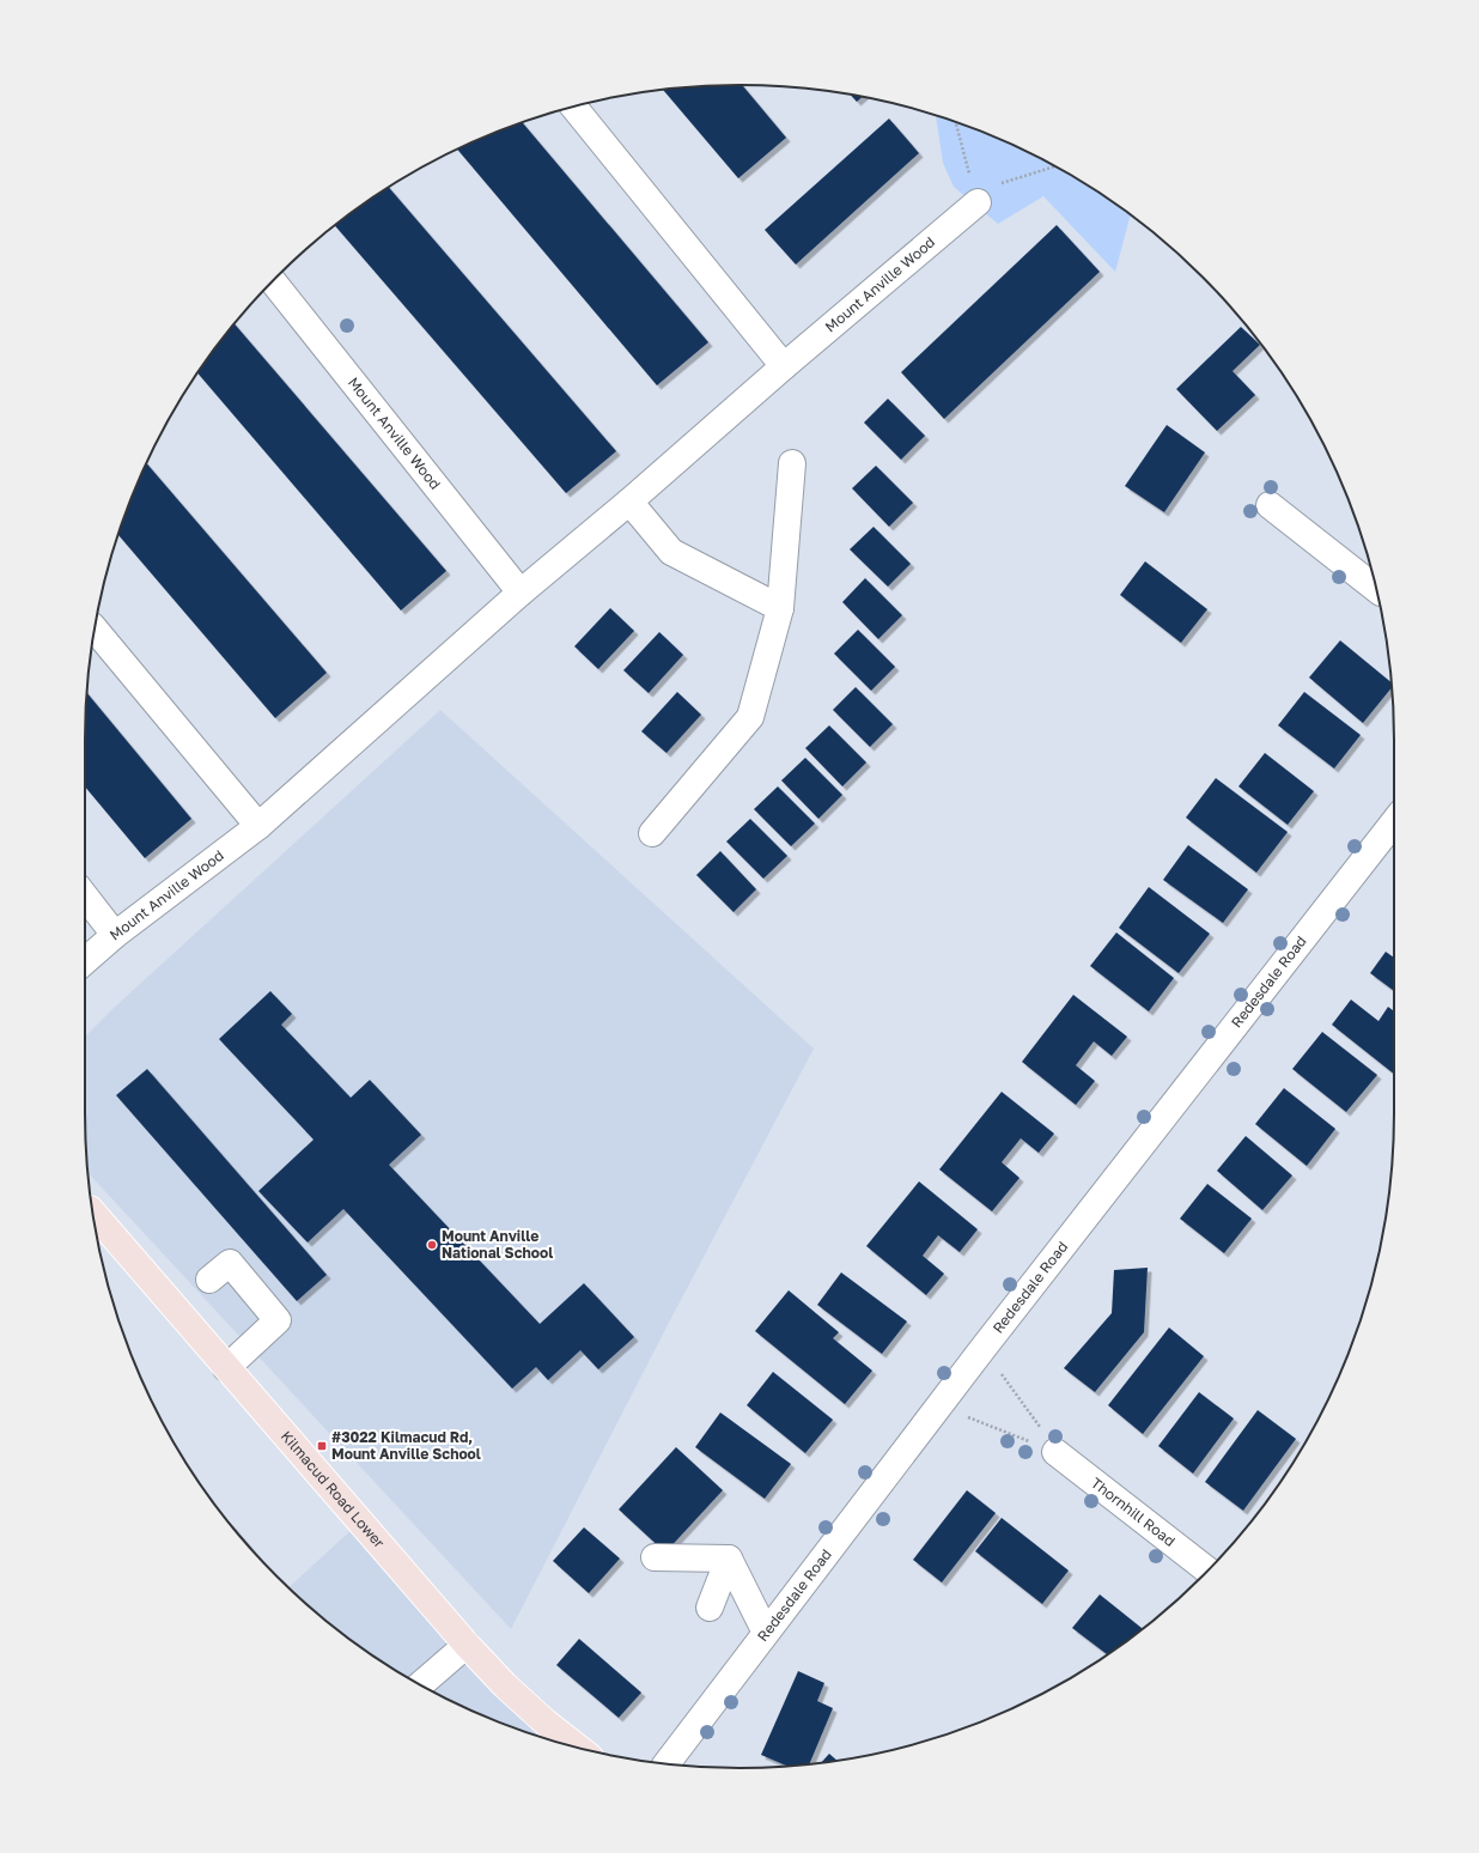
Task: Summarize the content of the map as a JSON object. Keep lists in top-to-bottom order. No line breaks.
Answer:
{"streets":{"main road":["Kilmacud Road Lower"],"street":["Mount Anville Wood","Redesdale Road","Thornhill Road"]},"places":{"other":["Mount Anville National School"],"transit":["#3022 Kilmacud Rd, Mount Anville School"]}}
